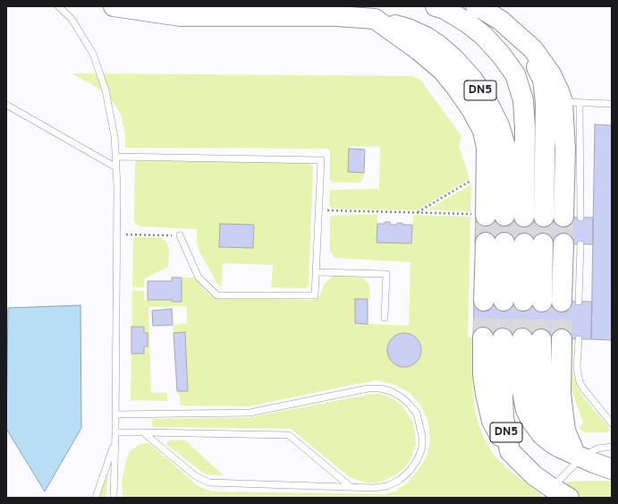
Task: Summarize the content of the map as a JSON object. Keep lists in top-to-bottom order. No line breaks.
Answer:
{"streets":{"highway":["DN5"]}}
